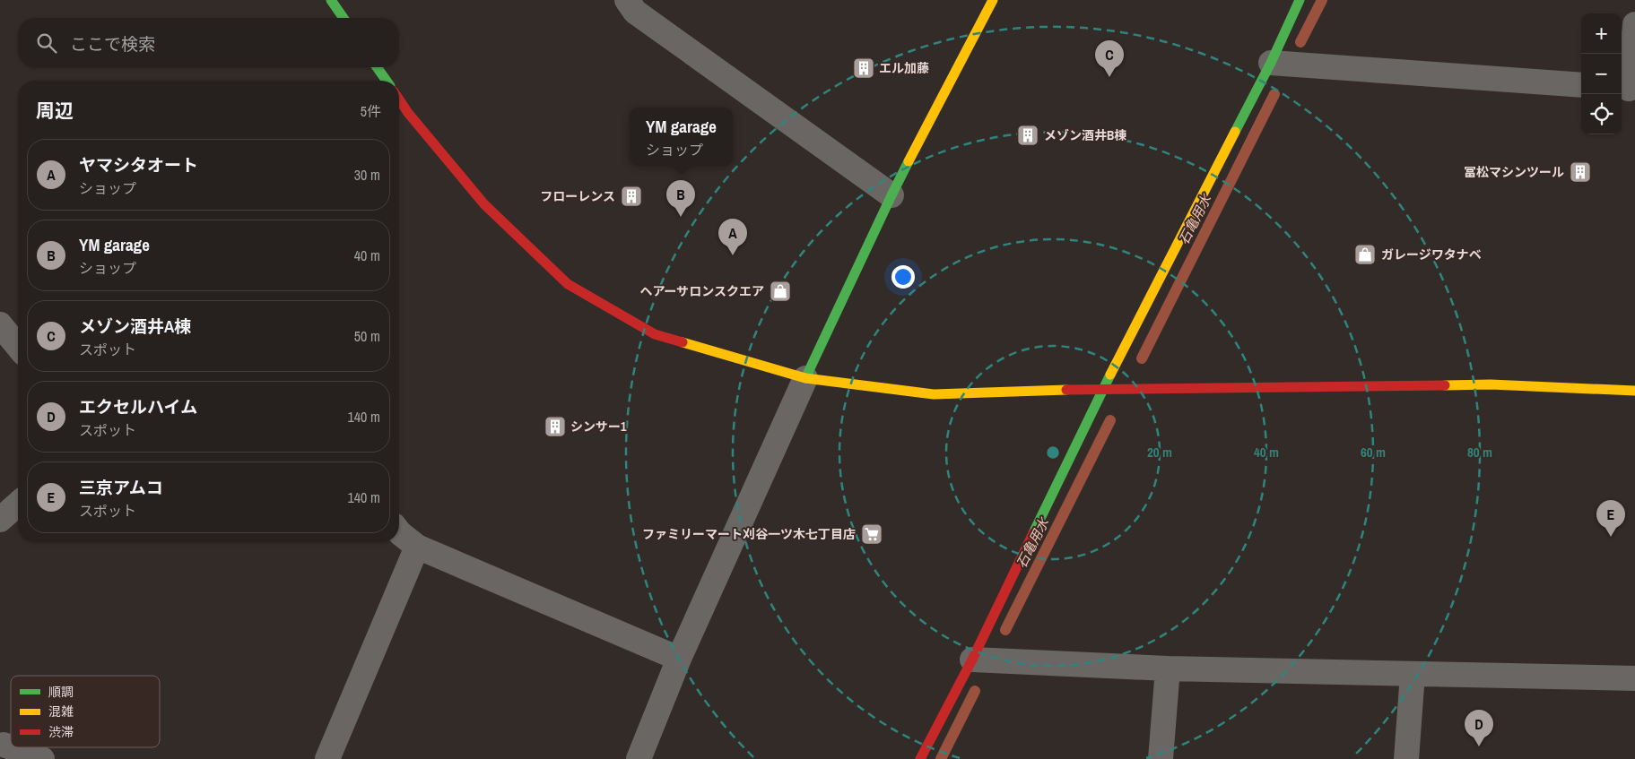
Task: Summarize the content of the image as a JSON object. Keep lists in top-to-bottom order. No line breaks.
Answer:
{"water":["石亀用水"],"places":{"building":["エル加藤","メゾン酒井B棟","冨松マシンツール","フローレンス","シンサー1"],"shop":["ガレージワタナベ","ヘアーサロンスクエア"],"supermarket":["ファミリーマート刈谷一ツ木七丁目店"]},"legend":["順調","混雑","渋滞"],"page":{"map_buttons":["+","−"],"search":"ここで検索","pins":["C","B","A","E","D"],"heading":["周辺","5件"],"popup":["YM garage","ショップ"],"list":[{"mark":"A","name":"ヤマシタオート","note":"ショップ","value":"30 m"},{"mark":"B","name":"YM garage","note":"ショップ","value":"40 m"},{"mark":"C","name":"メゾン酒井A棟","note":"スポット","value":"50 m"},{"mark":"D","name":"エクセルハイム","note":"スポット","value":"140 m"},{"mark":"E","name":"三京アムコ","note":"スポット","value":"140 m"}]},"rings":["20 m","40 m","60 m","80 m"]}
